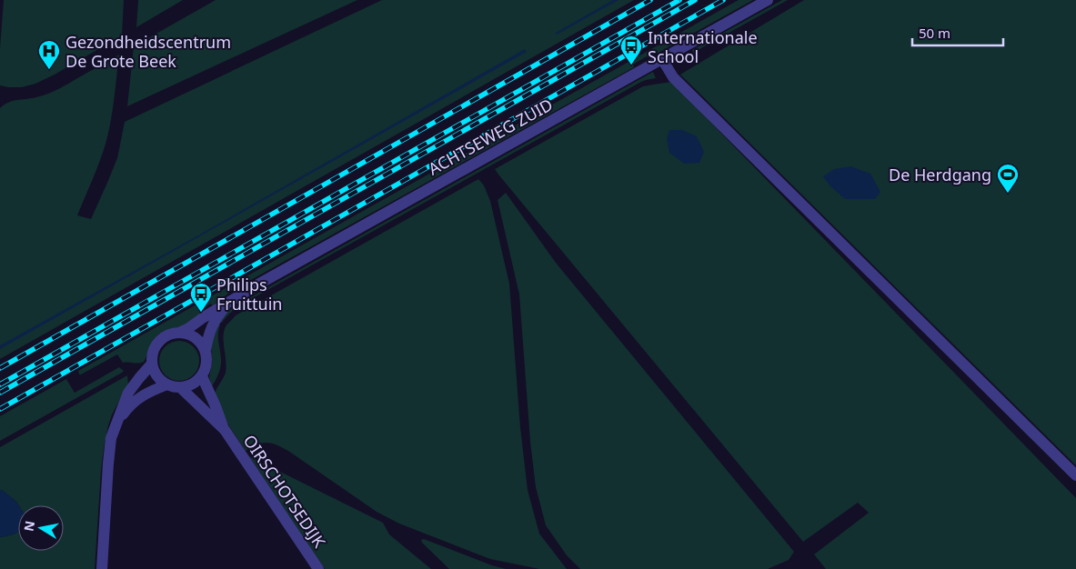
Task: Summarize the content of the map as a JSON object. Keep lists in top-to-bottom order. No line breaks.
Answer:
{"streets":{"street":["ACHTSEWEG ZUID","OIRSCHOTSEDIJK"]},"crossings":[["ACHTSEWEG ZUID","OIRSCHOTSEDIJK"]],"places":{"bus stop":["Internationale School","Philips Fruittuin"],"hospital":["Gezondheidscentrum De Grote Beek"],"sports":["De Herdgang"]},"scale_bar":"50 m","north":"left"}
